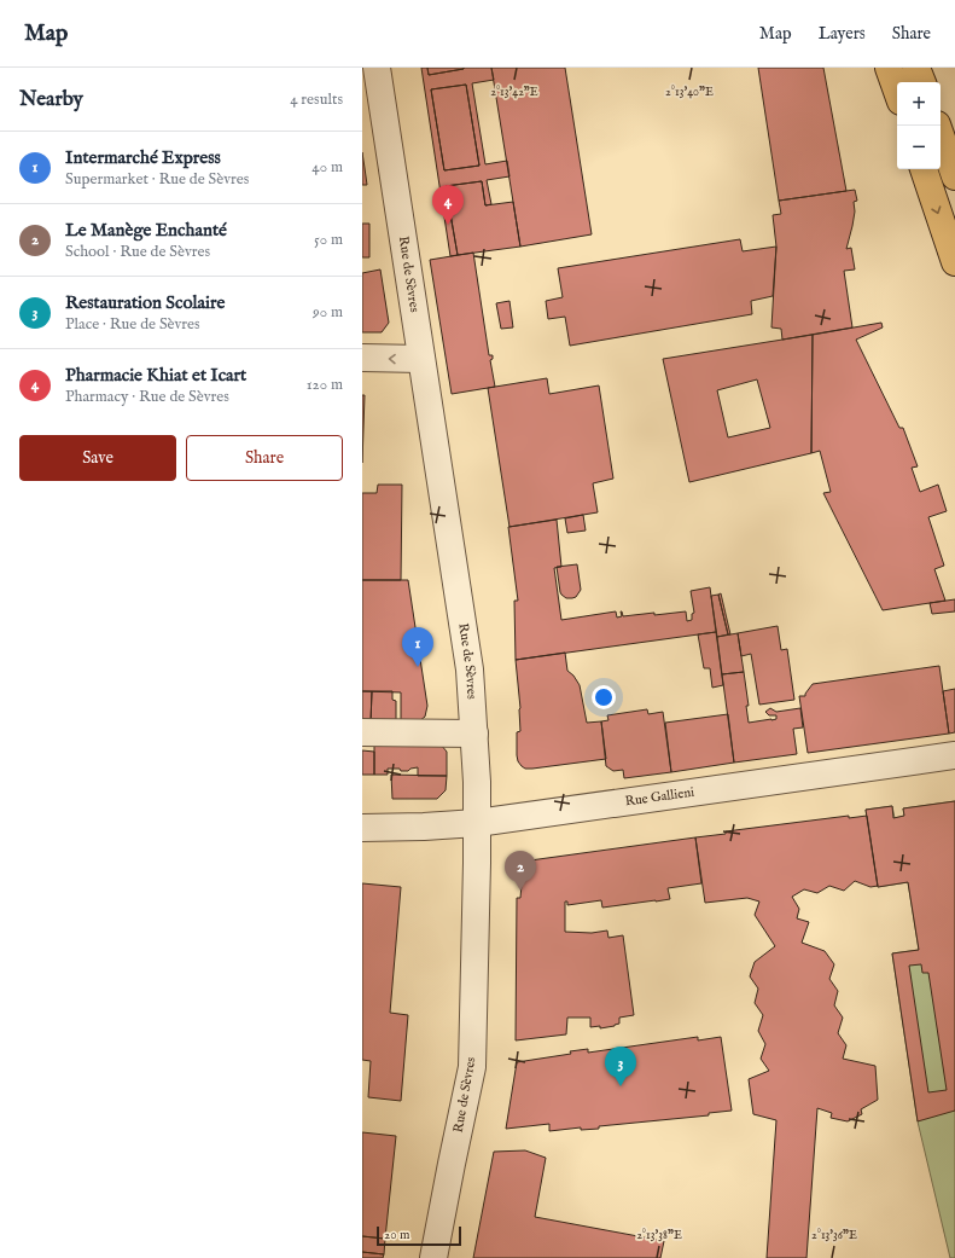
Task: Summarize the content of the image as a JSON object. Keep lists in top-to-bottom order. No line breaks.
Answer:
{"streets":{"street":["Rue de Sèvres","Rue Gallieni"]},"crossings":[["Rue de Sèvres","Rue Gallieni"]],"scale_bar":"20 m","page":{"header":"Map","nav":["Map","Layers","Share"],"heading":["Nearby","4 results"],"map_buttons":["+","−"],"list":[{"mark":"1","name":"Intermarché Express","note":"Supermarket · Rue de Sèvres","value":"40 m"},{"mark":"2","name":"Le Manège Enchanté","note":"School · Rue de Sèvres","value":"50 m"},{"mark":"3","name":"Restauration Scolaire","note":"Place · Rue de Sèvres","value":"90 m"},{"mark":"4","name":"Pharmacie Khiat et Icart","note":"Pharmacy · Rue de Sèvres","value":"120 m"}],"pins":["4","1","2","3"],"buttons":["Save","Share"],"scale":"20 m"},"coordinates":["2°13'40\"E","2°13'42\"E","2°13'38\"E","2°13'36\"E"]}
